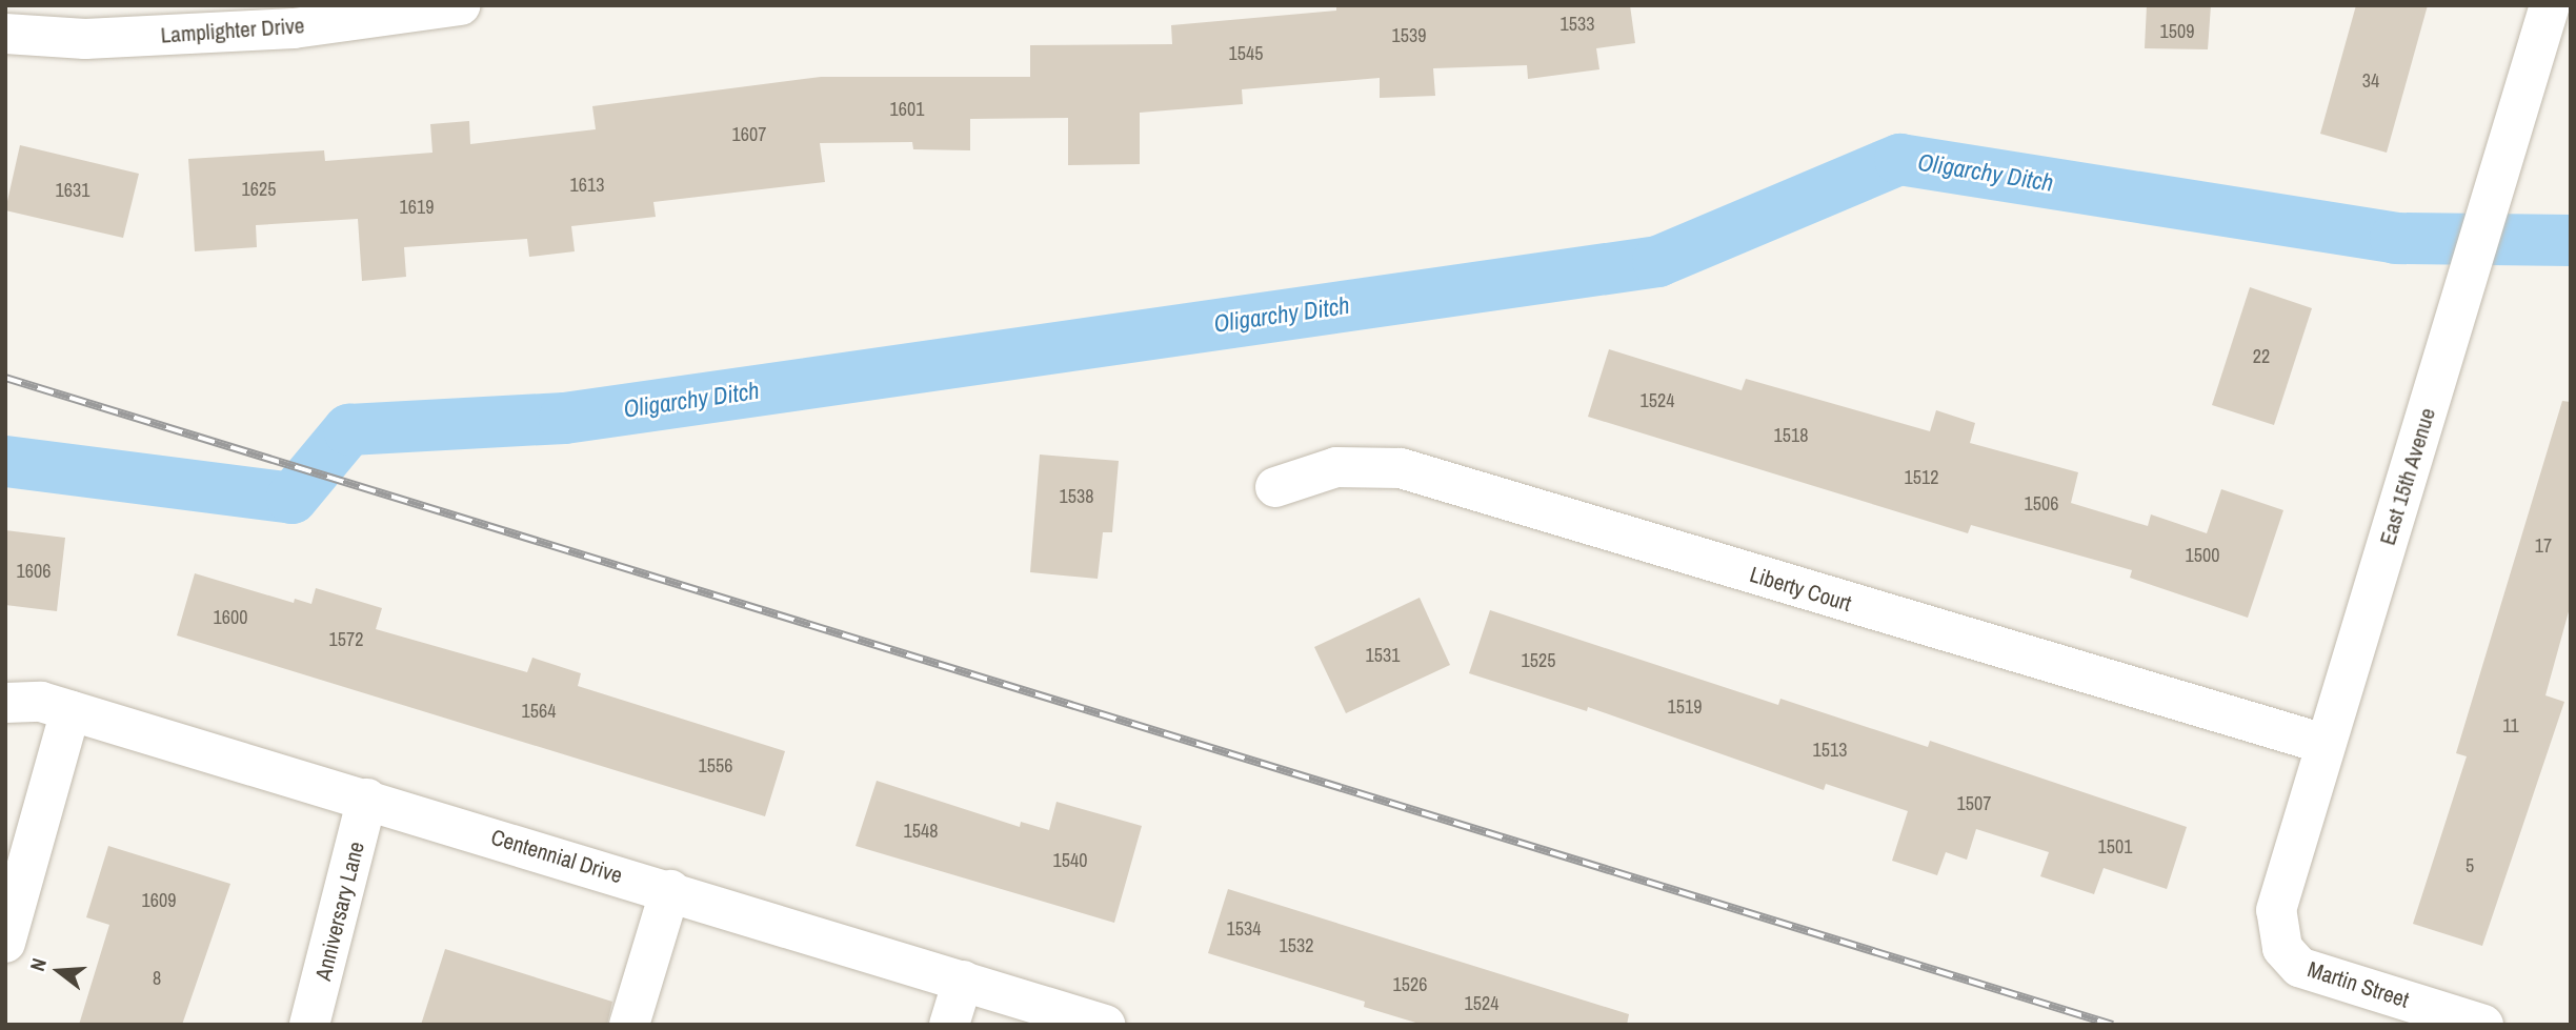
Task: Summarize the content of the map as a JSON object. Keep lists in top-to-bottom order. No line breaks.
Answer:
{"streets":{"street":["Lamplighter Drive","East 15th Avenue","Liberty Court","Centennial Drive","Anniversary Lane","Martin Street"]},"crossings":[["East 15th Avenue","Liberty Court"],["East 15th Avenue","Martin Street"],["Centennial Drive","Anniversary Lane"]],"water":["Oligarchy Ditch"],"house_numbers":["1533","1509","1539","1545","34","1601","1607","1613","1625","1631","1619","22","1524","1518","1512","1538","1506","17","1500","1606","1600","1572","1531","1525","1519","1564","11","1513","1556","1507","1548","1501","1540","5","1609","1534","1532","8","1526","1524"],"north":"left"}
